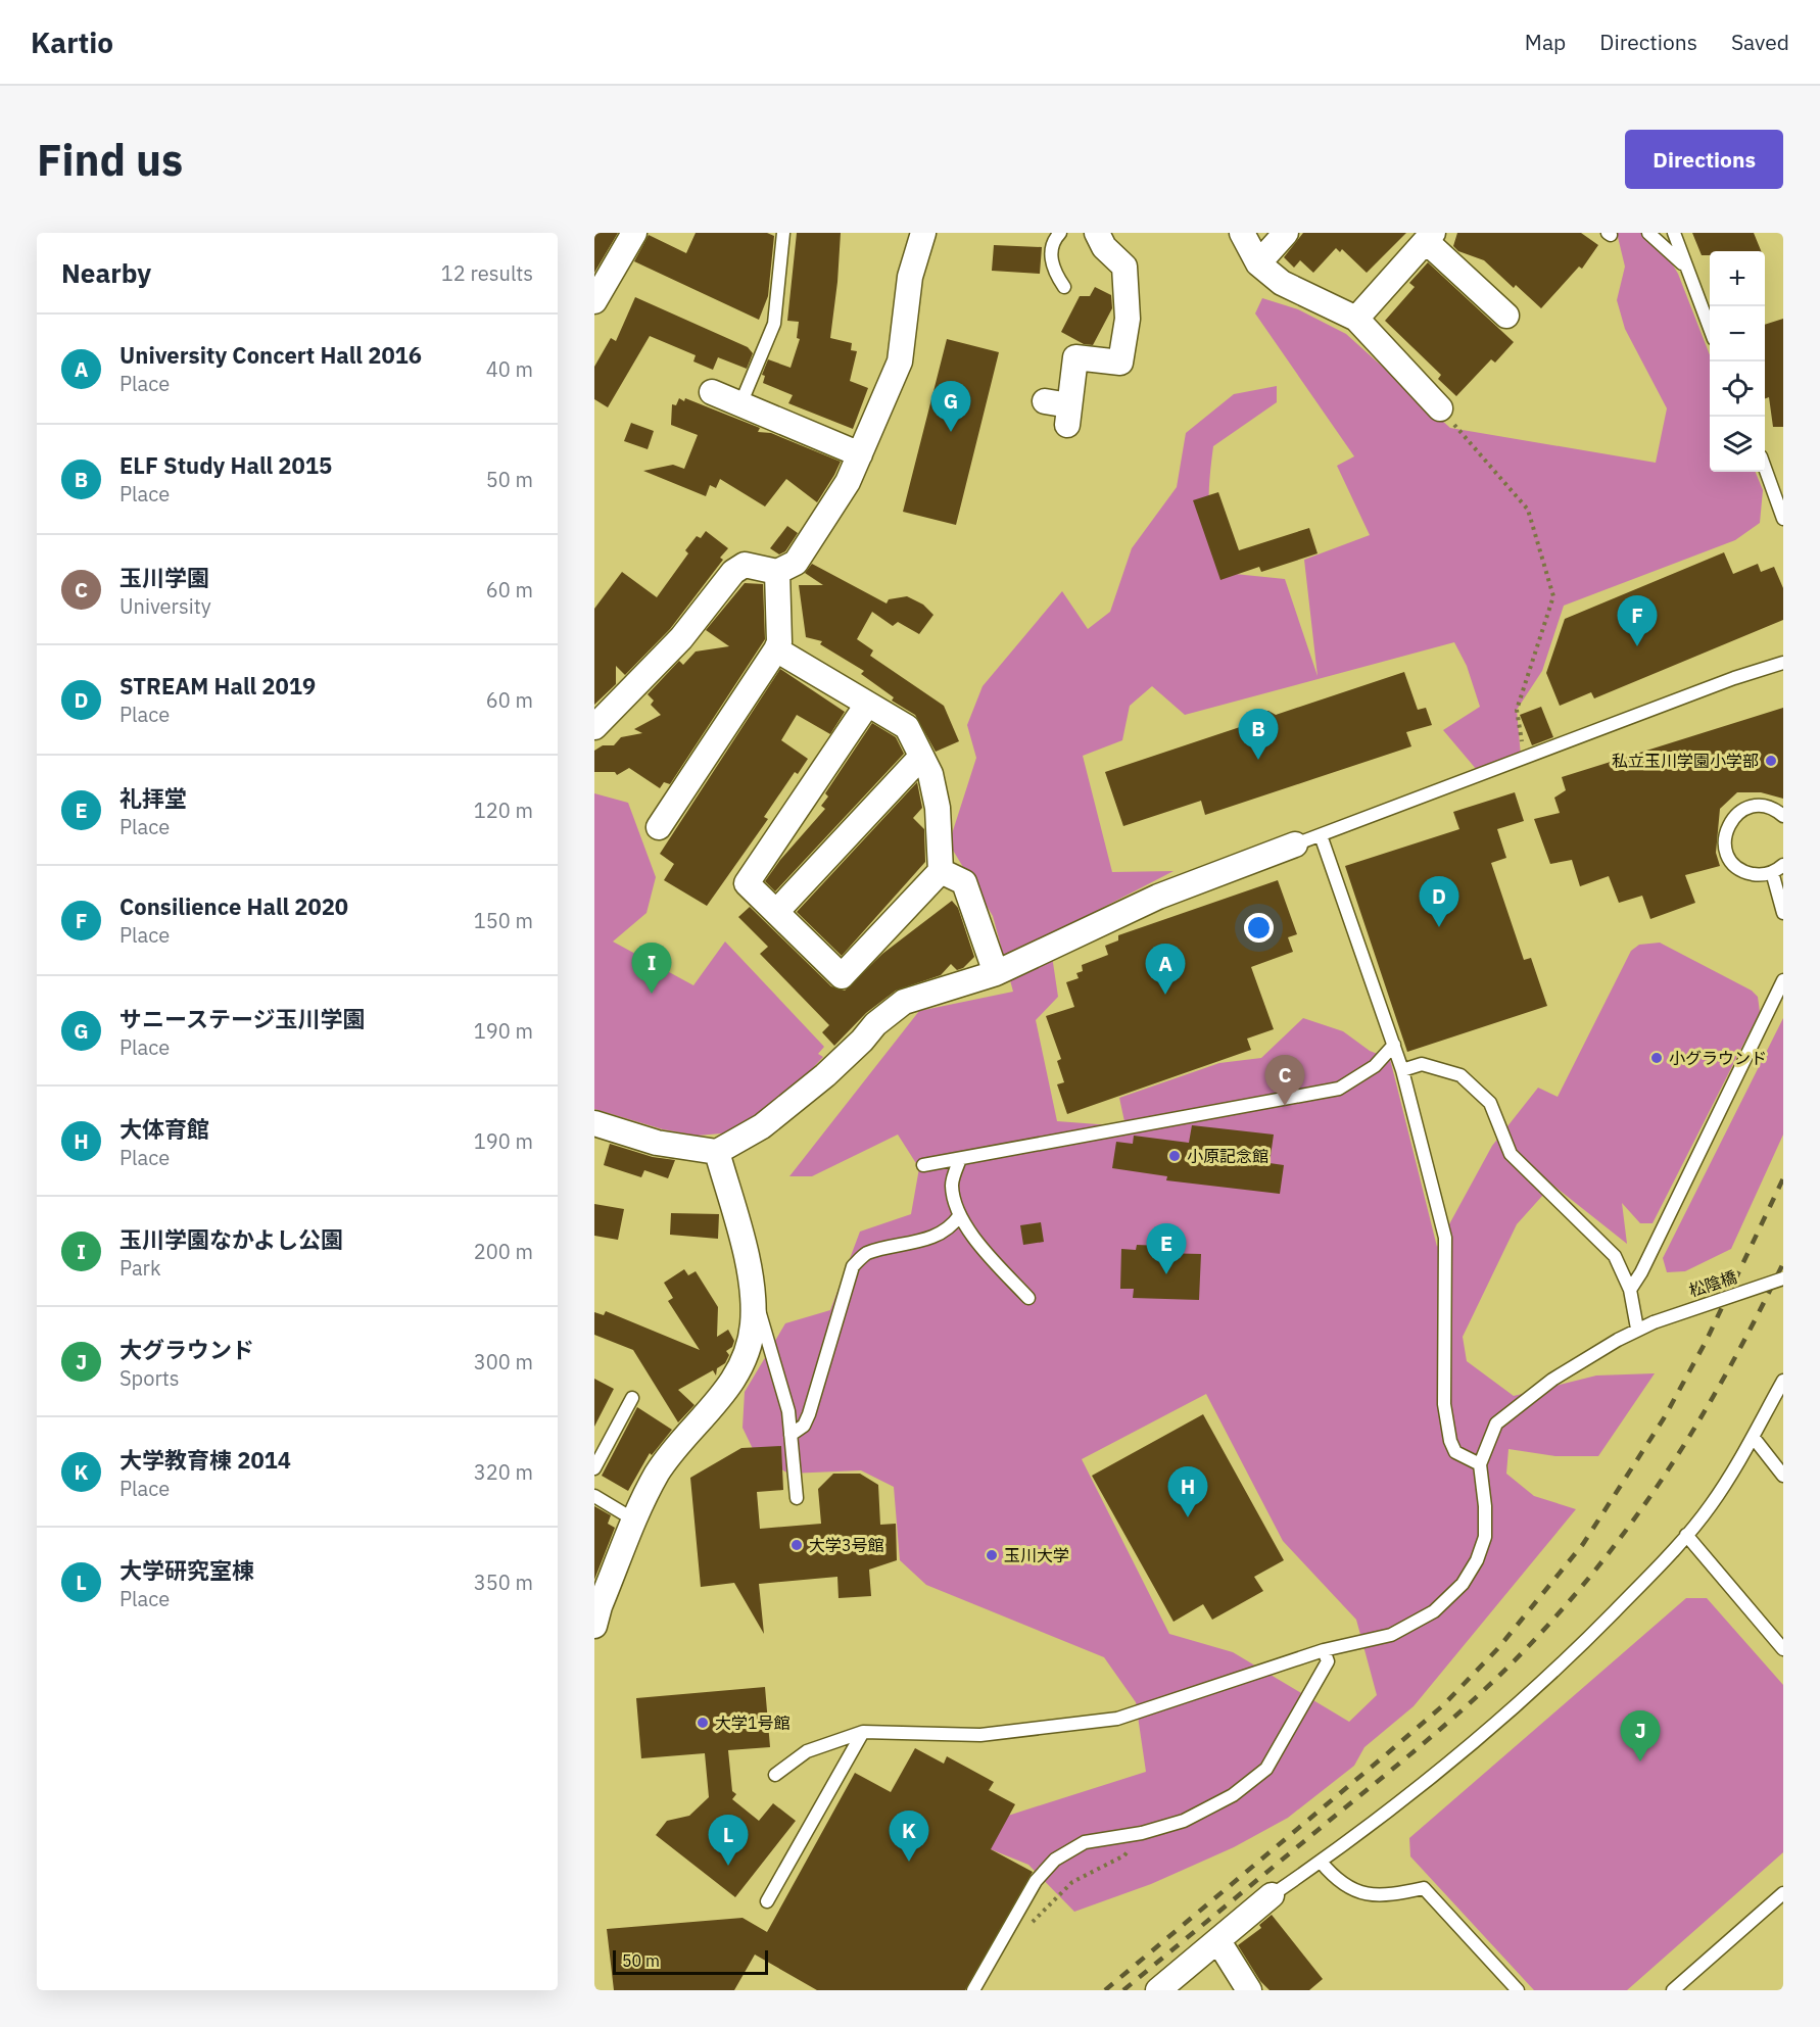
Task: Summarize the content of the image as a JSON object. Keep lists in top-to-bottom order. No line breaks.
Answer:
{"streets":{"lane":["松陰橋"]},"places":["私立玉川学園小学部","小グラウンド","小原記念館","大学3号館","玉川大学","大学1号館"],"scale_bar":"50 m","page":{"header":"Kartio","nav":["Map","Directions","Saved"],"buttons":"Directions","title":"Find us","heading":["Nearby","12 results"],"map_buttons":["+","−"],"list":[{"mark":"A","name":"University Concert Hall 2016","note":"Place","value":"40 m"},{"mark":"B","name":"ELF Study Hall 2015","note":"Place","value":"50 m"},{"mark":"C","name":"玉川学園","note":"University","value":"60 m"},{"mark":"D","name":"STREAM Hall 2019","note":"Place","value":"60 m"},{"mark":"E","name":"礼拝堂","note":"Place","value":"120 m"},{"mark":"F","name":"Consilience Hall 2020","note":"Place","value":"150 m"},{"mark":"G","name":"サニーステージ玉川学園","note":"Place","value":"190 m"},{"mark":"H","name":"大体育館","note":"Place","value":"190 m"},{"mark":"I","name":"玉川学園なかよし公園","note":"Park","value":"200 m"},{"mark":"J","name":"大グラウンド","note":"Sports","value":"300 m"},{"mark":"K","name":"大学教育棟 2014","note":"Place","value":"320 m"},{"mark":"L","name":"大学研究室棟","note":"Place","value":"350 m"}],"pins":["G","F","B","D","I","A","C","E","H","J","K","L"],"scale":"50 m"}}
